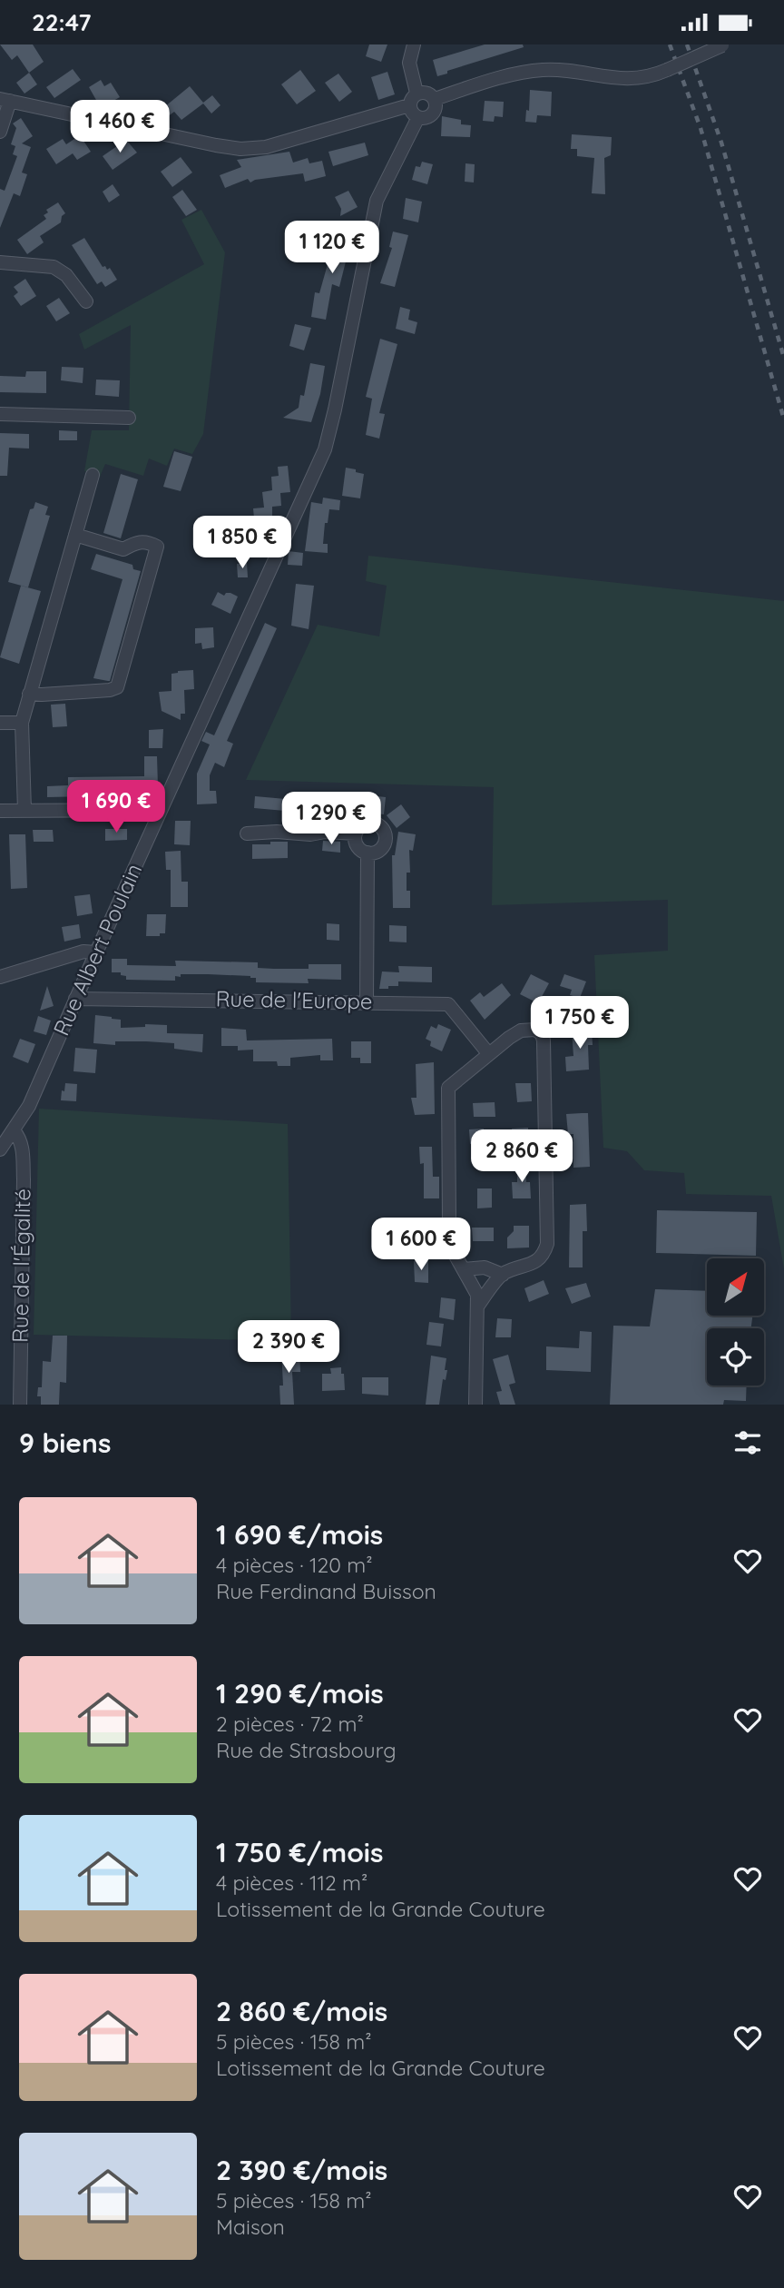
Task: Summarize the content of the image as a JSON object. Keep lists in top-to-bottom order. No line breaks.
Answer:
{"streets":{"street":["Rue Albert Poulain","Rue de l'Europe","Rue de l'Égalité"]},"crossings":[["Rue Albert Poulain","Rue de l'Europe"],["Rue Albert Poulain","Rue de l'Égalité"]],"north":"top right","page":{"status":"22:47","price":["1 460 €","1 120 €","1 850 €","1 690 €","1 290 €","1 750 €","2 860 €","1 600 €","2 390 €"],"heading":"9 biens","list":[{"name":"1 690 €/mois","note":"4 pièces · 120 m² · Rue Ferdinand Buisson"},{"name":"1 290 €/mois","note":"2 pièces · 72 m² · Rue de Strasbourg"},{"name":"1 750 €/mois","note":"4 pièces · 112 m² · Lotissement de la Grande Couture"},{"name":"2 860 €/mois","note":"5 pièces · 158 m² · Lotissement de la Grande Couture"},{"name":"2 390 €/mois","note":"5 pièces · 158 m² · Maison"}]}}
